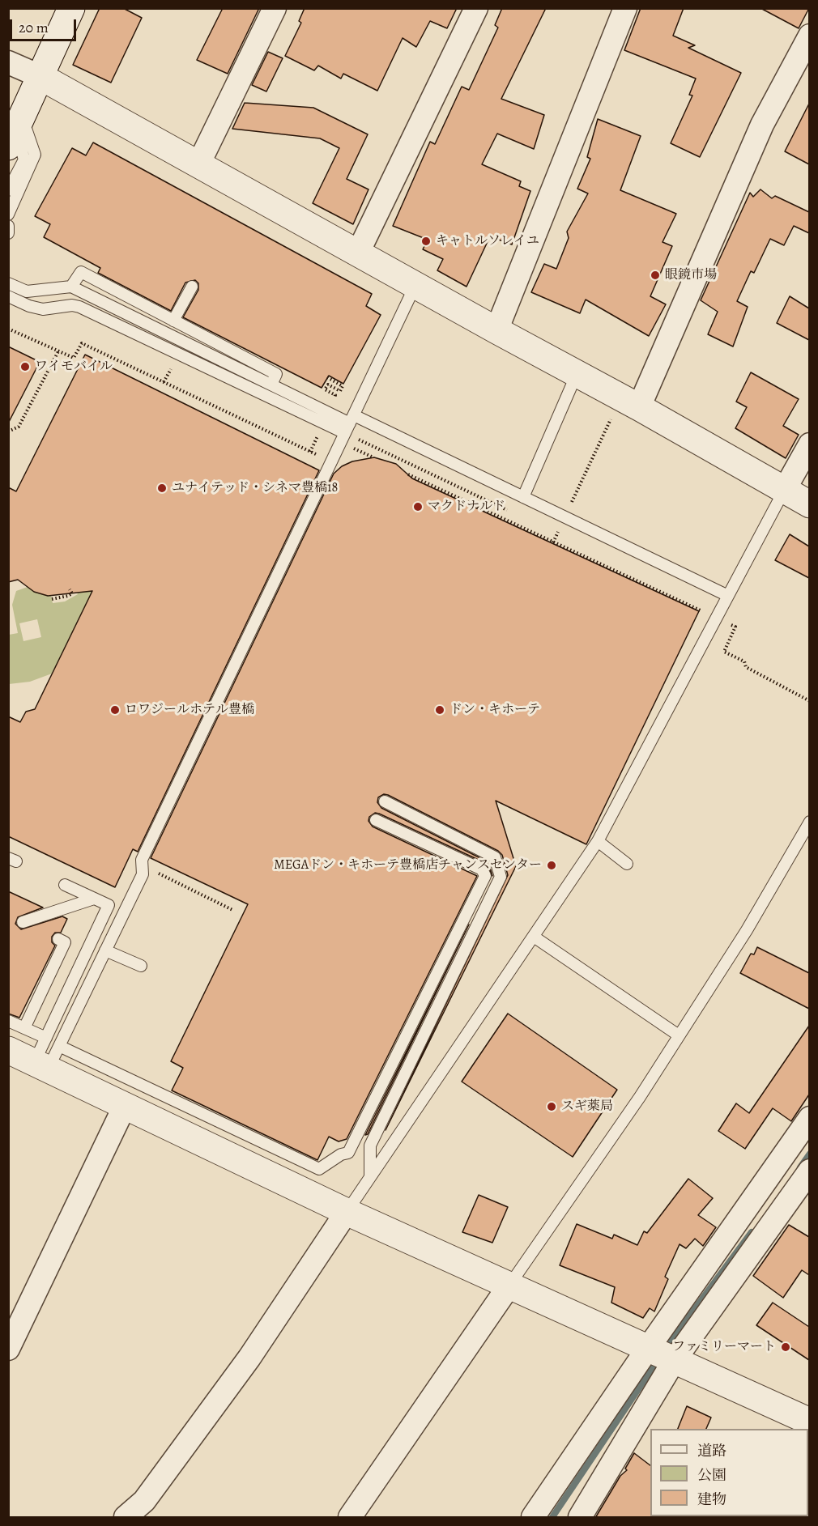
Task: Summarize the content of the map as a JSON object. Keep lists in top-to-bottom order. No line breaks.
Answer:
{"places":["キャトルソレイユ","眼鏡市場","ワイモバイル","ユナイテッド・シネマ豊橋18","マクドナルド","ロワジールホテル豊橋","ドン・キホーテ","MEGAドン・キホーテ豊橋店チャンスセンター","スギ薬局","ファミリーマート"],"legend":["道路","公園","建物"],"scale_bar":"20 m"}
